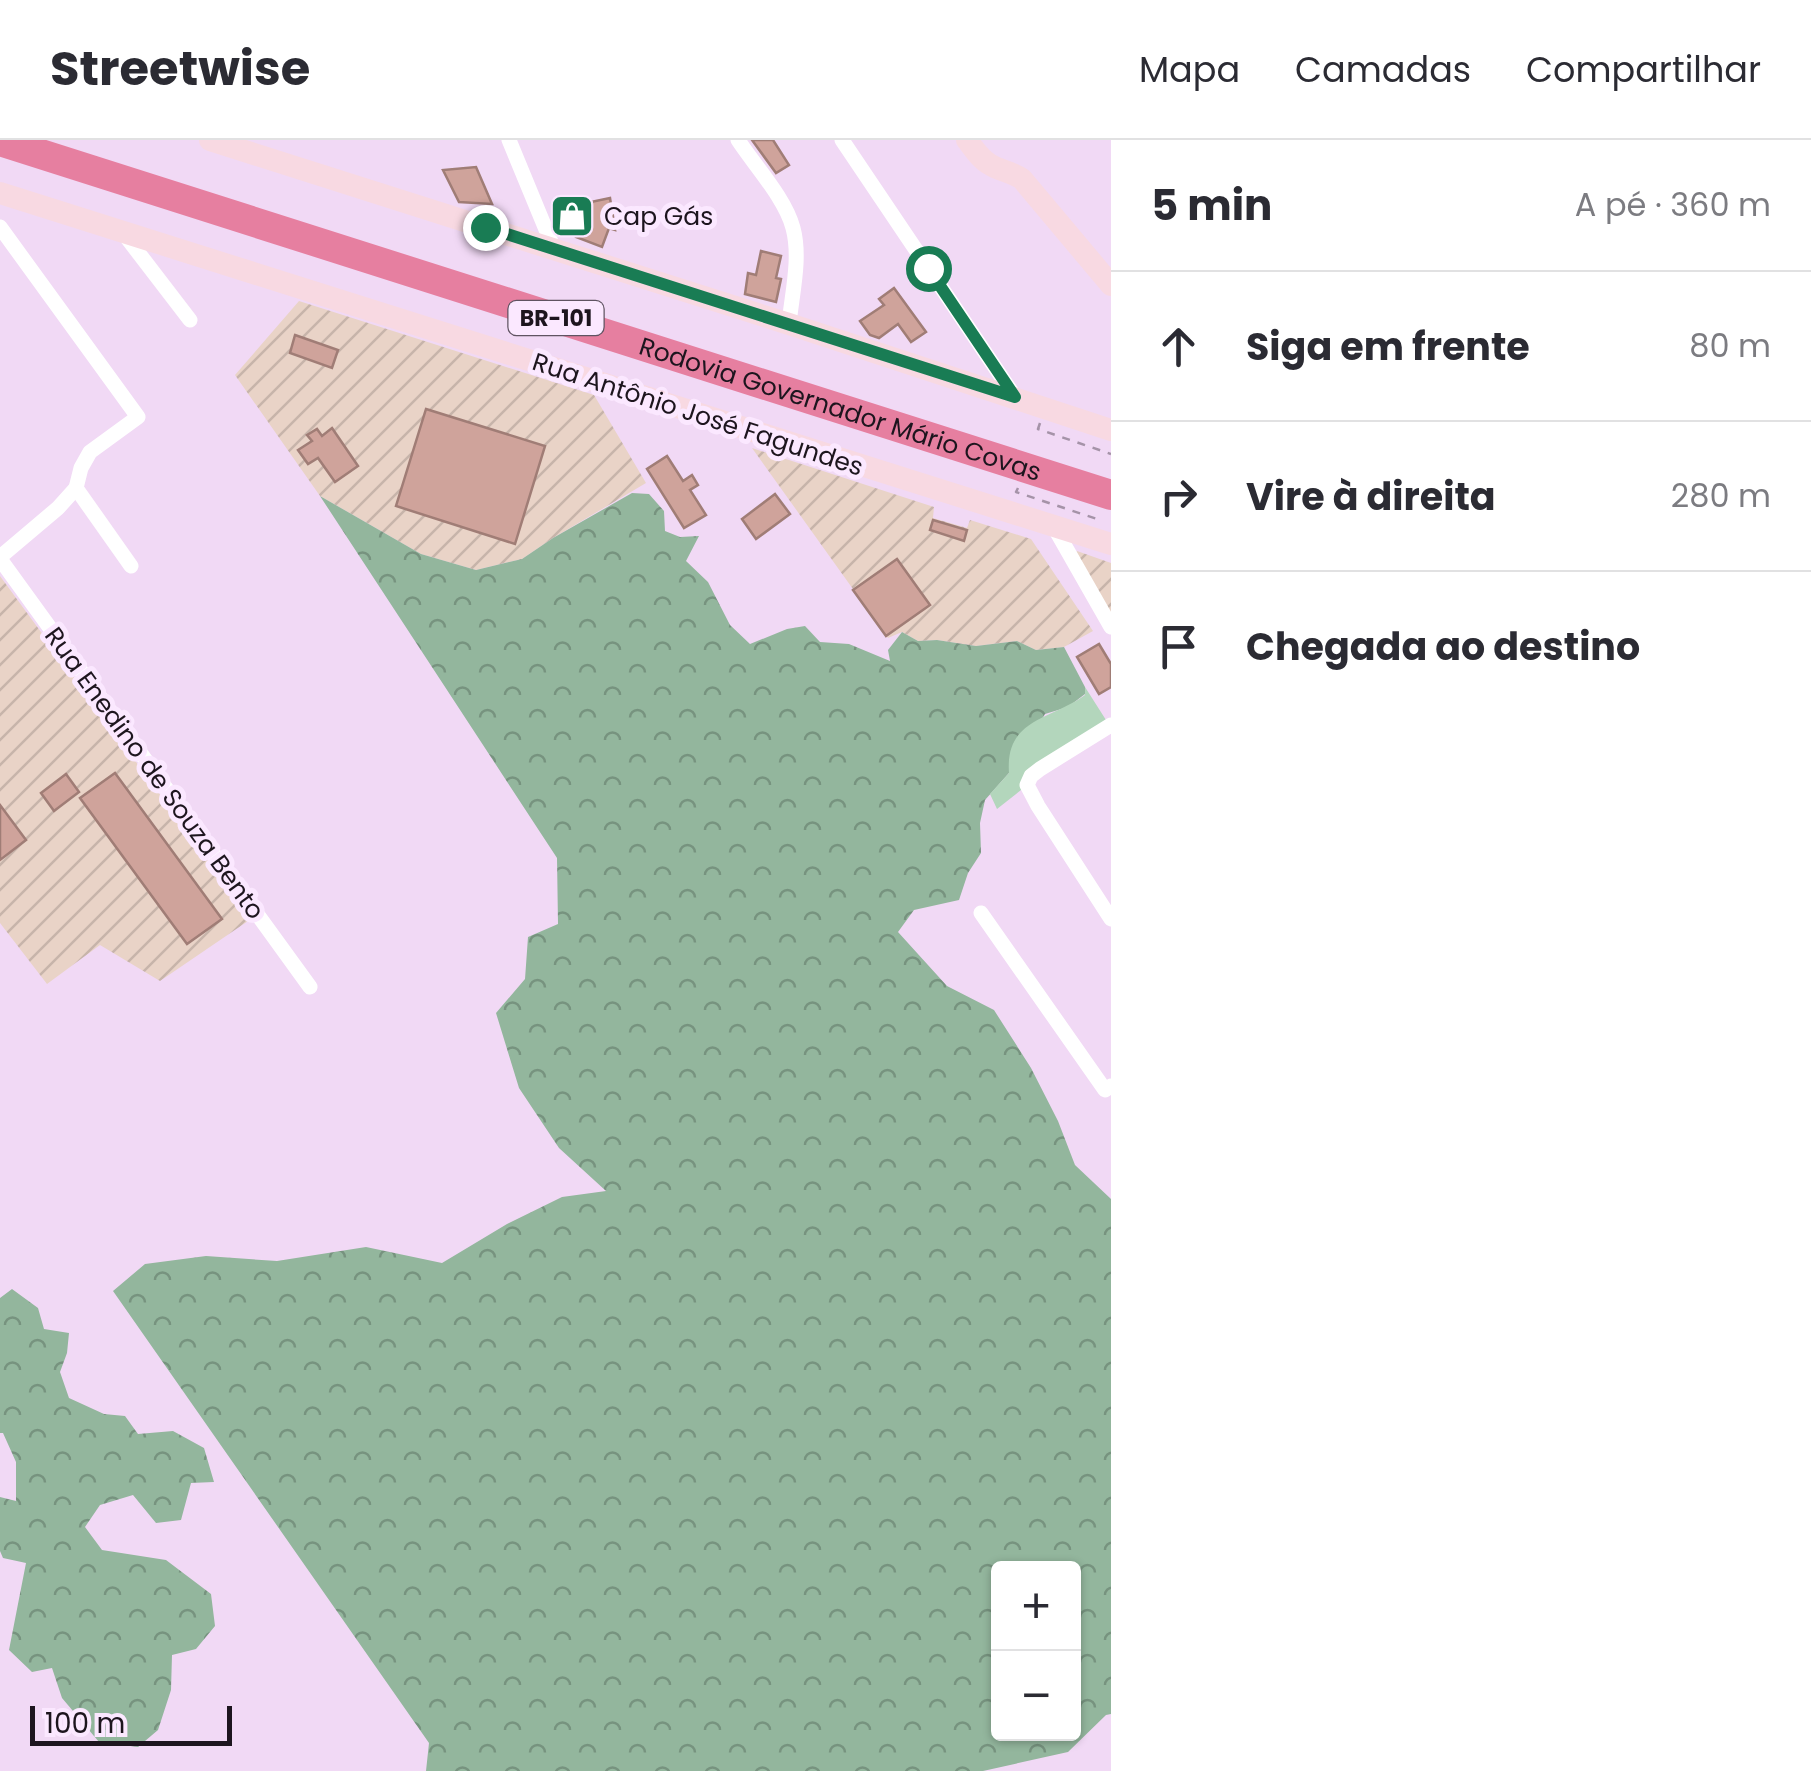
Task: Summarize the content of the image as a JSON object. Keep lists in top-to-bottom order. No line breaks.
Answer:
{"streets":{"highway":["BR-101","Rodovia Governador Mário Covas"],"main road":["Rua Antônio José Fagundes"],"street":["Rua Enedino de Souza Bento"]},"places":{"shop":["Cap Gás"]},"scale_bar":"100 m","page":{"header":"Streetwise","nav":["Mapa","Camadas","Compartilhar"],"heading":["5 min","A pé · 360 m"],"list":[["Siga em frente","80 m"],["Vire à direita","280 m"],"Chegada ao destino"],"map_buttons":["+","−"],"scale":"100 m"}}
